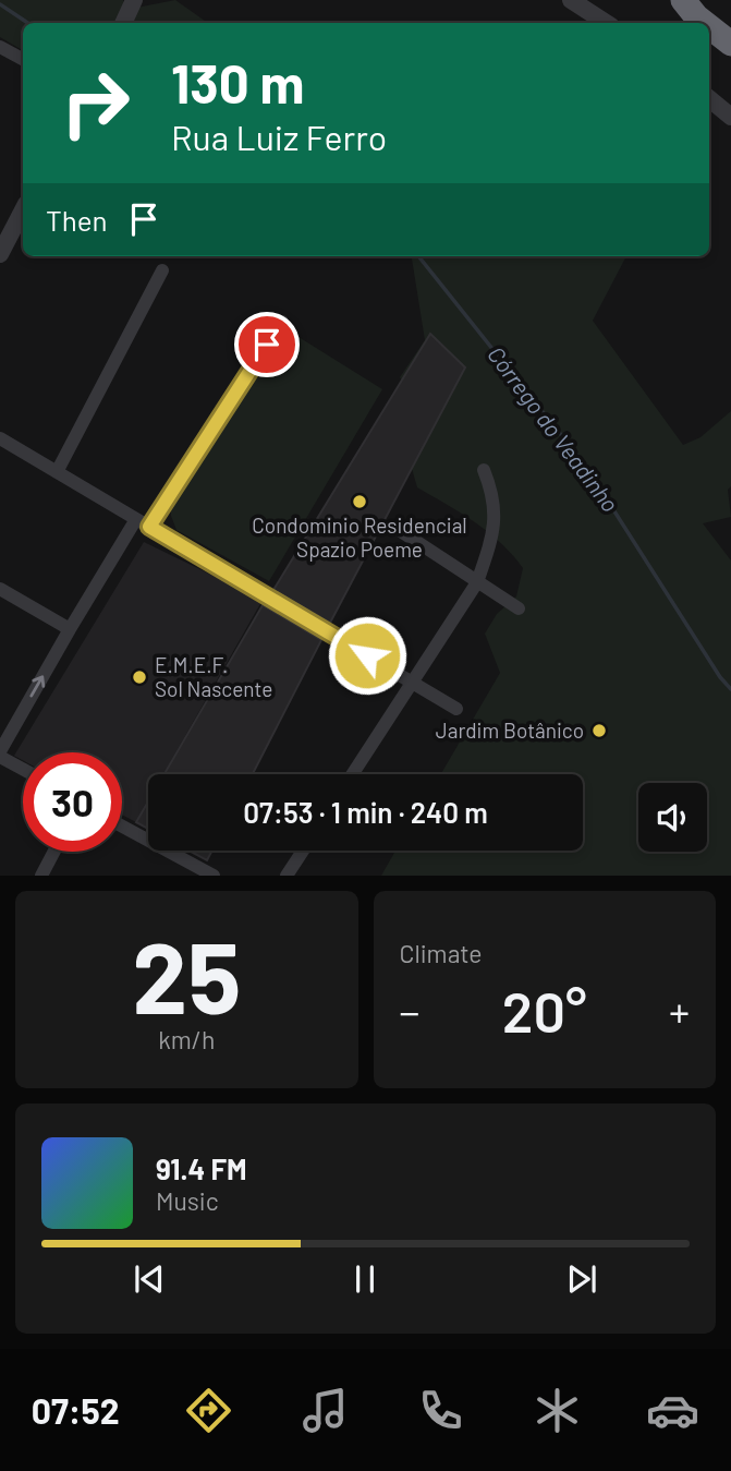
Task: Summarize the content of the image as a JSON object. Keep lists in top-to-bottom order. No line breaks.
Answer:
{"water":["Córrego do Veadinho"],"places":["Condominio Residencial Spazio Poeme","E.M.E.F. Sol Nascente","Jardim Botânico"],"page":{"turn":["130 m","Rua Luiz Ferro"],"then":"Then","limit":"30","trip":"07:53 · 1 min · 240 m","tile":[["25","km/h"],"Climate"],"heat":["−","20°","+"],"song":["91.4 FM","Music"],"tabs":"07:52"}}
